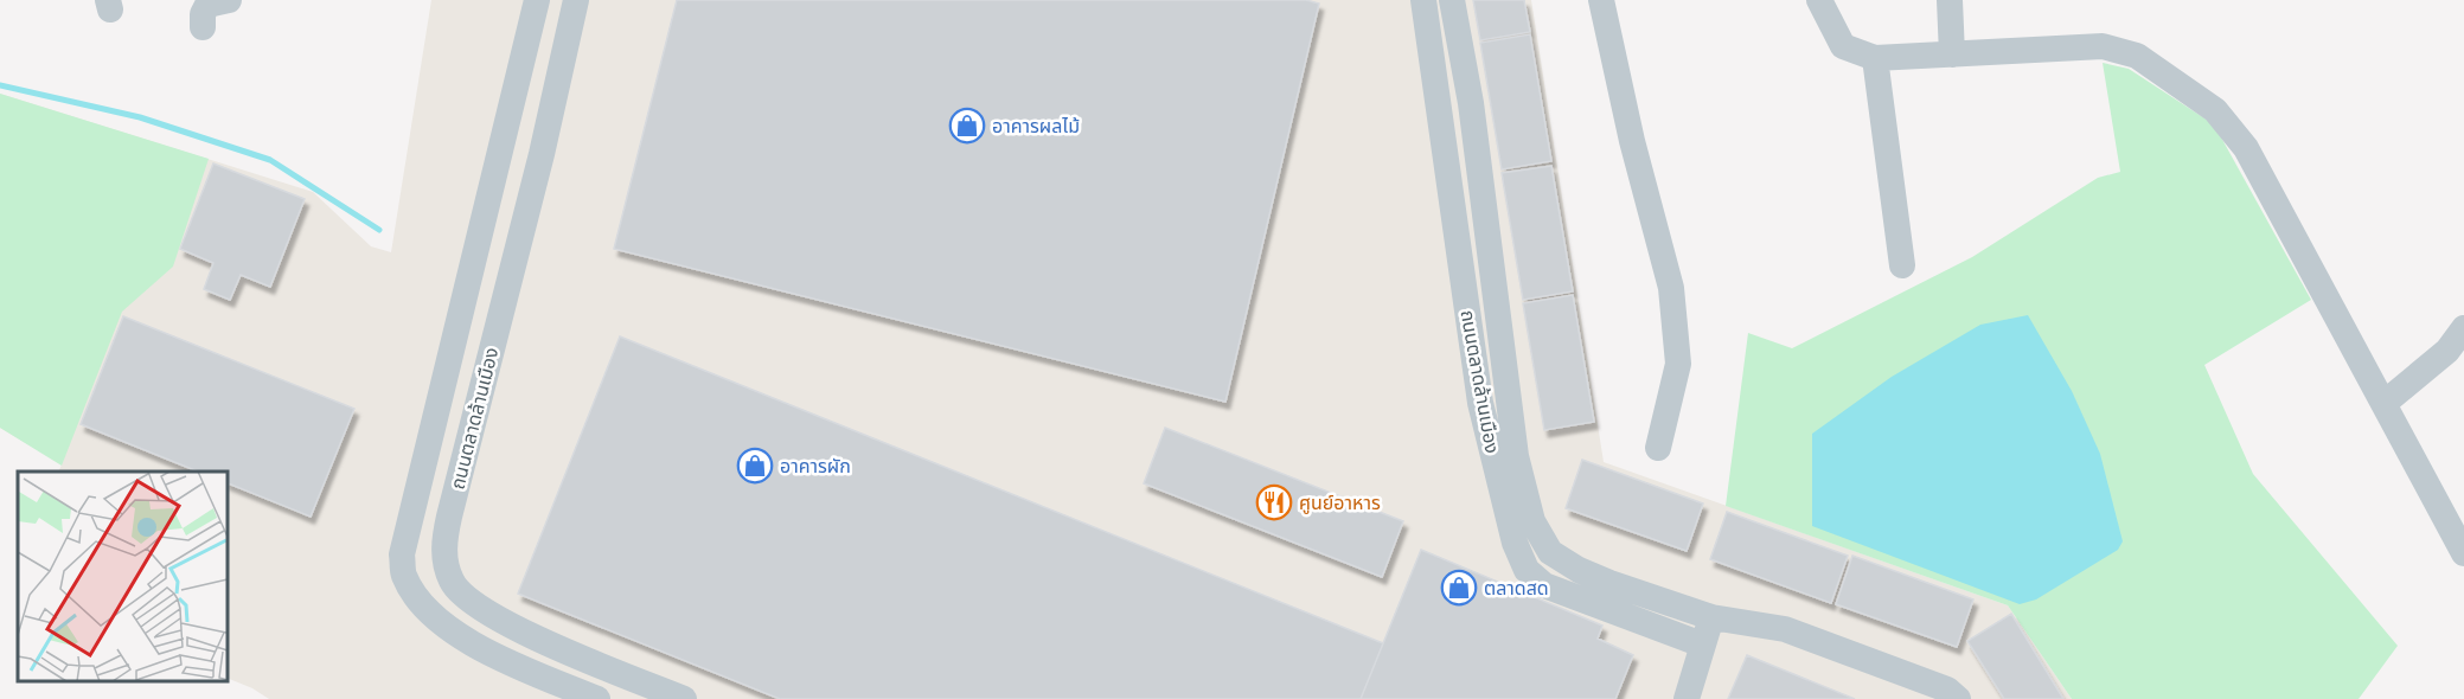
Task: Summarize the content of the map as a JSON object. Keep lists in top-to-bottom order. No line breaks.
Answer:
{"streets":{"street":["ถนนตลาดล้านเมือง"]},"places":{"shop":["อาคารผลไม้","อาคารผัก","ตลาดสด"],"restaurant":["ศูนย์อาหาร"]}}
